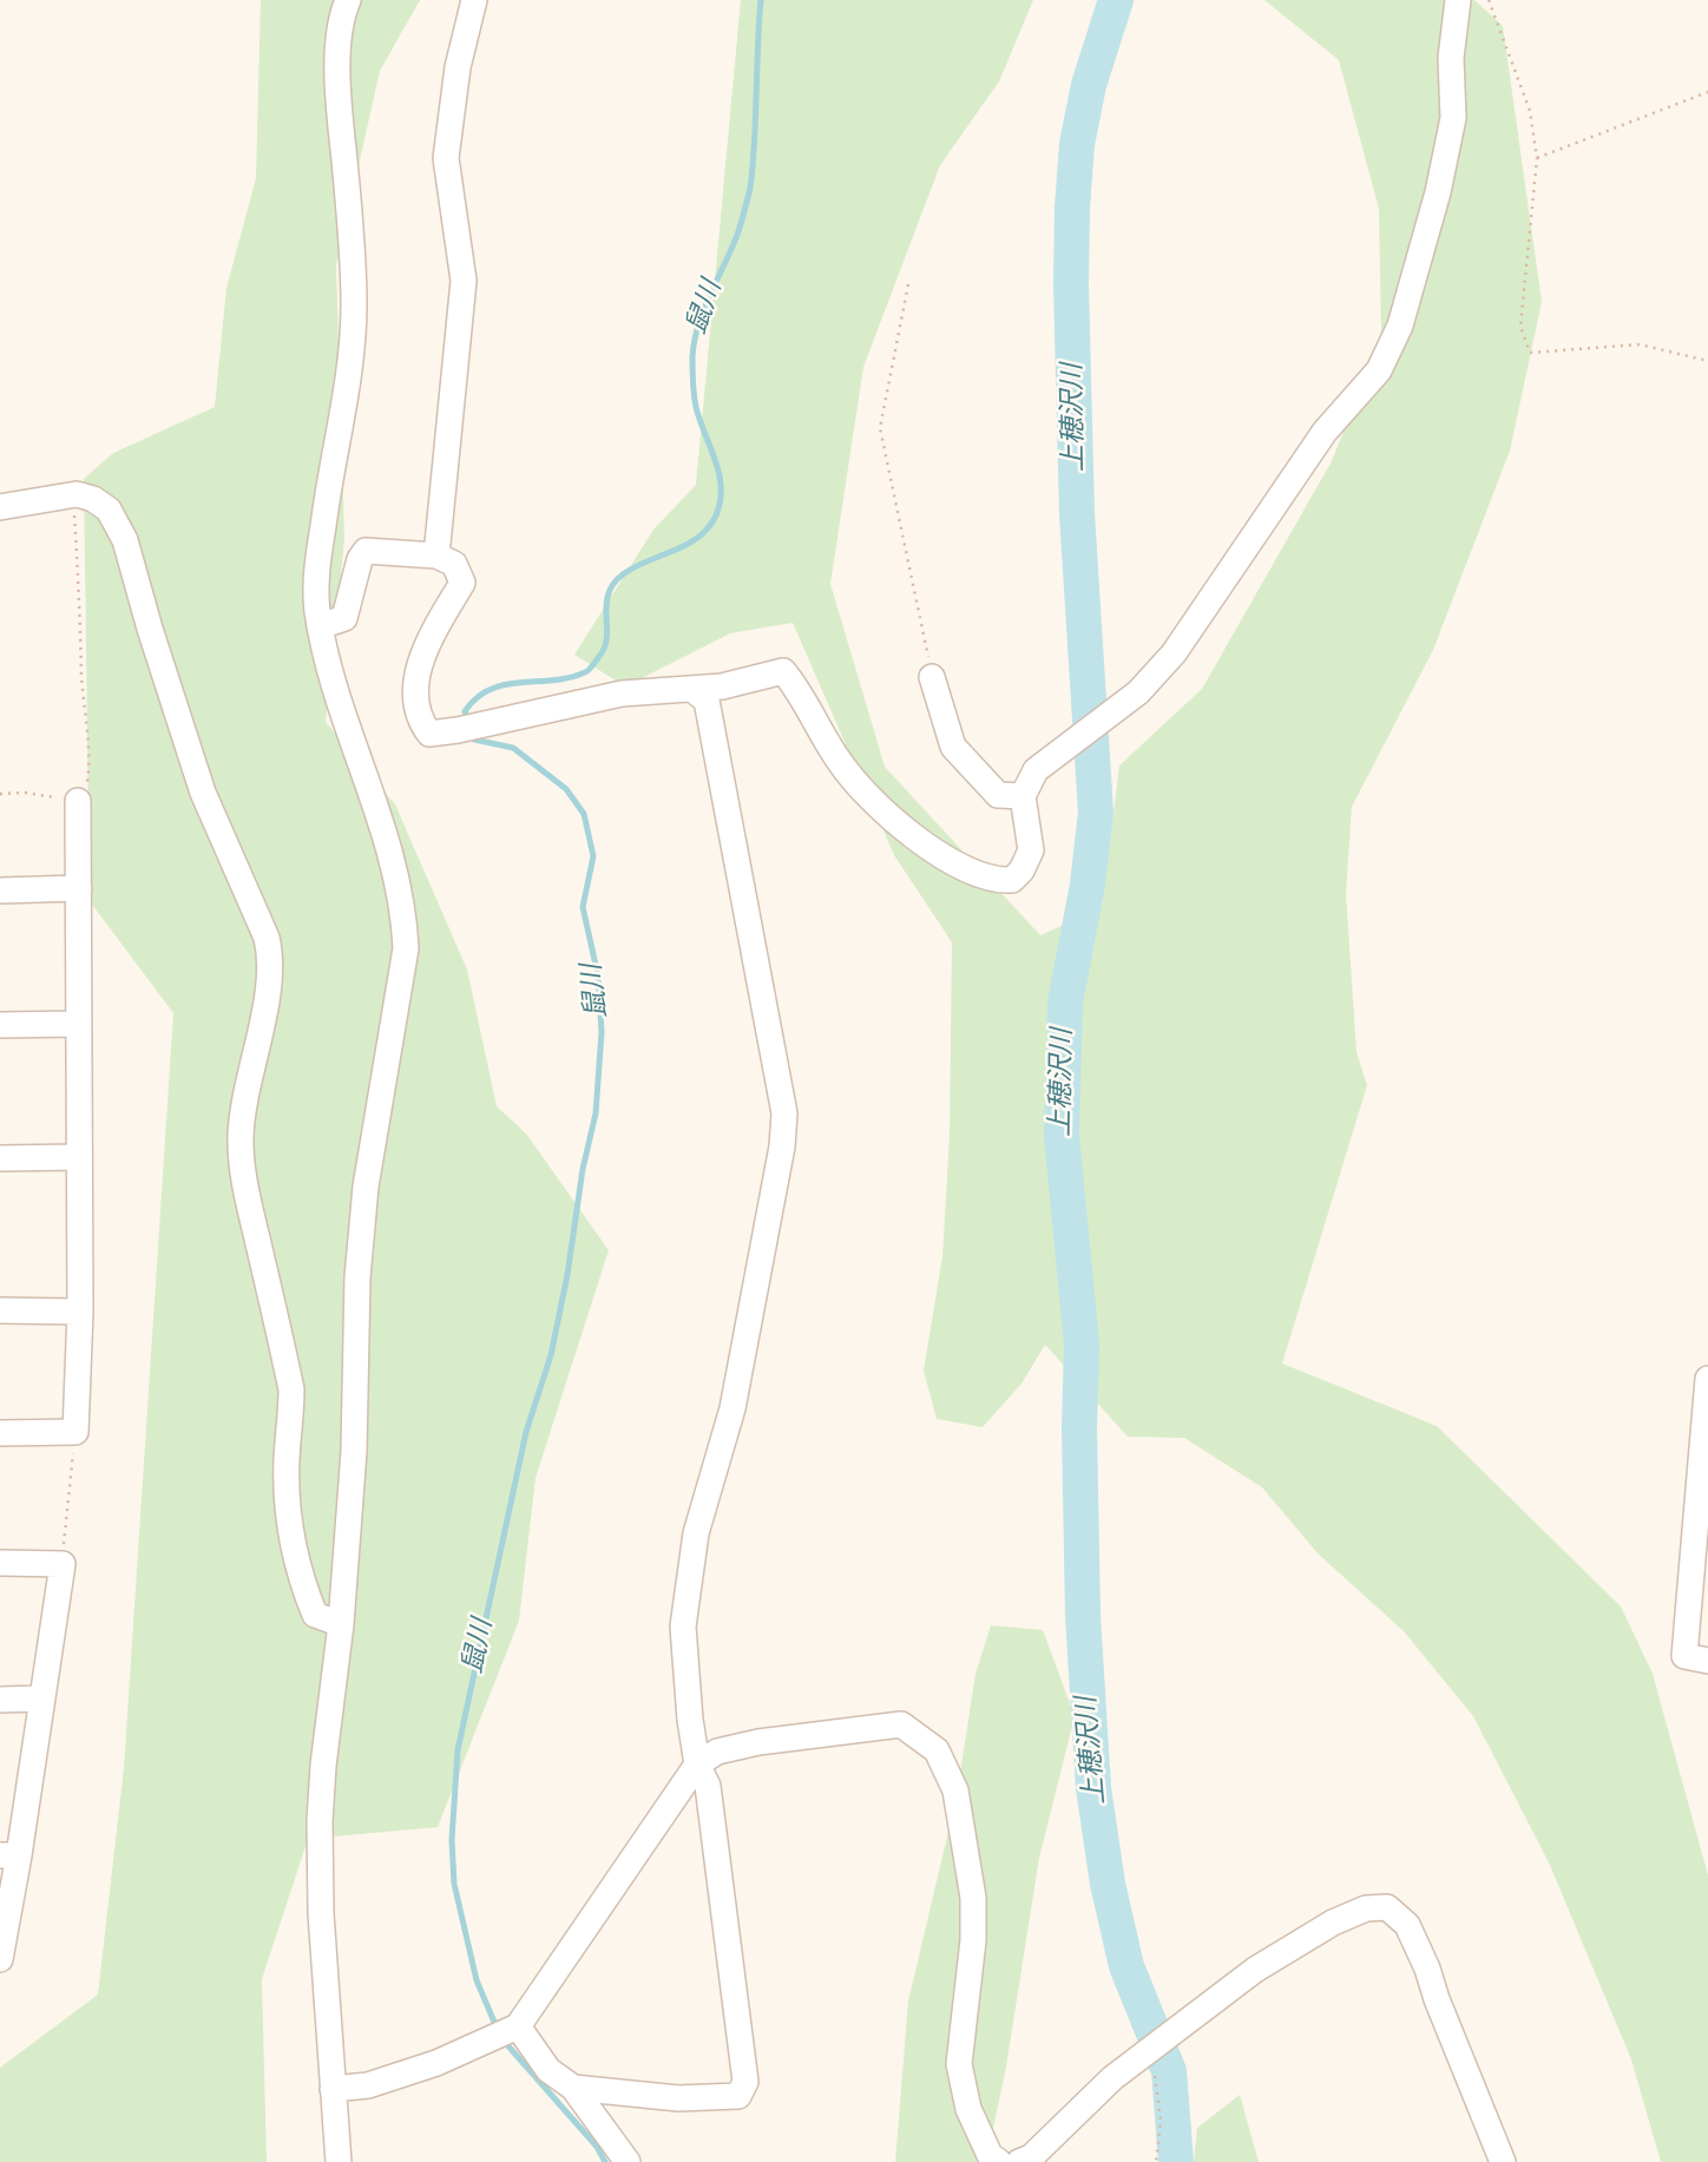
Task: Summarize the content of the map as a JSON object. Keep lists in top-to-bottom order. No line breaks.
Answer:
{"water":["鼠川","上穂沢川"]}
